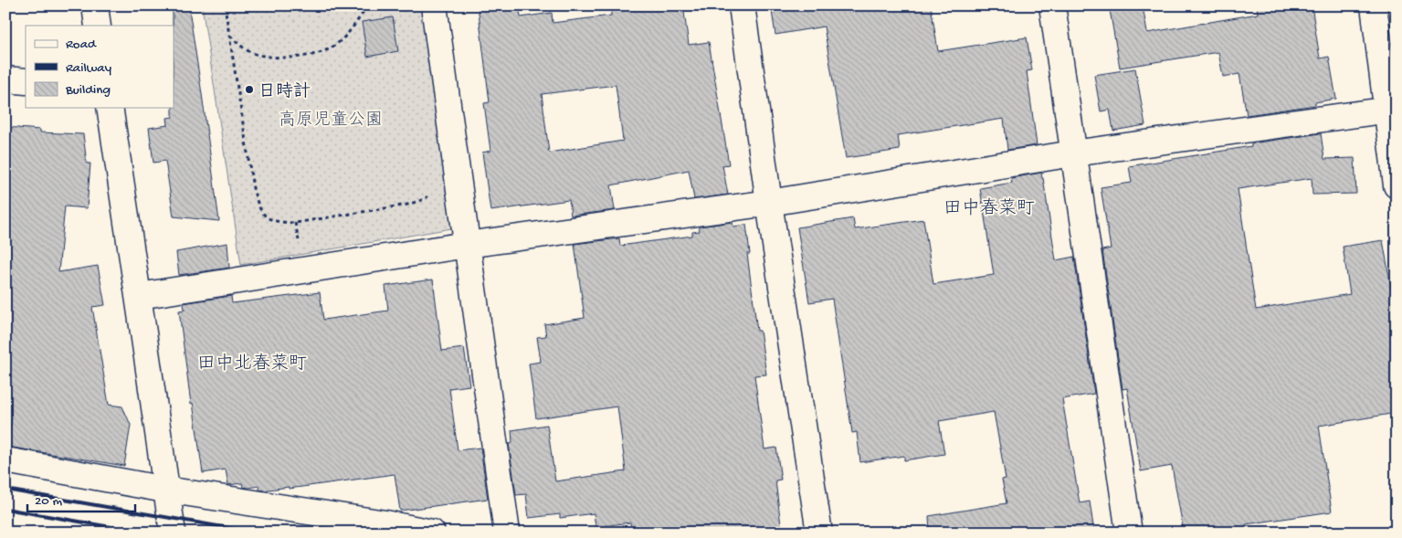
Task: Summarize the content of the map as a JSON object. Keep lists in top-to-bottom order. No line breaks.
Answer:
{"districts":["田中春菜町","田中北春菜町"],"parks":["高原児童公園"],"places":["日時計"],"legend":["Road","Railway","Building"],"scale_bar":"20 m"}
